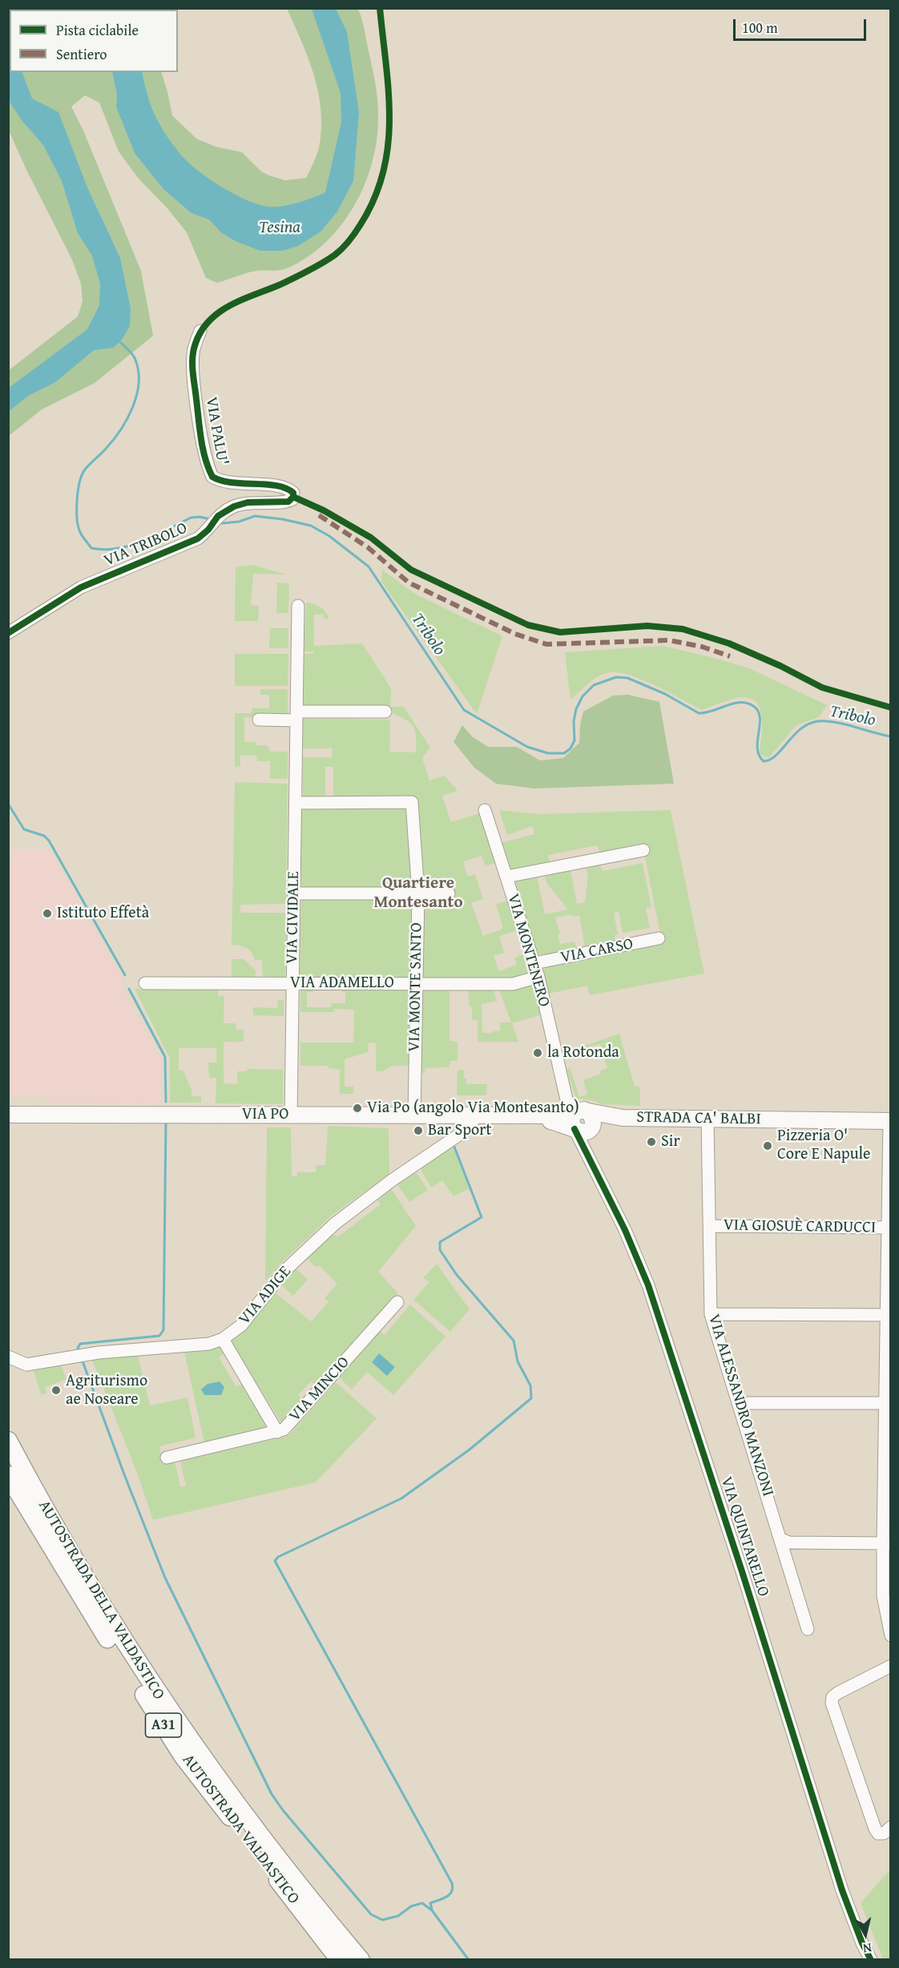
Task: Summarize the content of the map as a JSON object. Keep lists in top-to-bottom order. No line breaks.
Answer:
{"streets":{"highway":["AUTOSTRADA DELLA VALDASTICO","A31","AUTOSTRADA VALDASTICO"],"main road":["VIA PO","STRADA CA' BALBI"],"street":["VIA PALU'","VIA TRIBOLO","VIA CIVIDALE","VIA MONTENERO","VIA CARSO","VIA ADAMELLO","VIA MONTE SANTO","VIA GIOSUÈ CARDUCCI","VIA ADIGE","VIA MINCIO","VIA ALESSANDRO MANZONI","VIA QUINTARELLO"]},"crossings":[["VIA PALU'","VIA TRIBOLO"],["VIA CIVIDALE","VIA ADAMELLO"],["VIA CIVIDALE","VIA MONTE SANTO"],["VIA CIVIDALE","VIA PO"],["VIA MONTENERO","VIA CARSO"],["VIA MONTENERO","VIA ADAMELLO"],["VIA MONTENERO","VIA PO"],["VIA MONTENERO","STRADA CA' BALBI"],["VIA MONTENERO","VIA QUINTARELLO"],["VIA ADAMELLO","VIA MONTE SANTO"],["VIA MONTE SANTO","VIA PO"],["VIA PO","STRADA CA' BALBI"],["VIA PO","VIA ADIGE"],["VIA PO","VIA QUINTARELLO"],["STRADA CA' BALBI","VIA ALESSANDRO MANZONI"],["STRADA CA' BALBI","VIA QUINTARELLO"],["VIA GIOSUÈ CARDUCCI","VIA ALESSANDRO MANZONI"]],"districts":["Quartiere Montesanto"],"water":["Tesina","Tribolo"],"places":["Istituto Effetà","la Rotonda","Via Po (angolo Via Montesanto)","Bar Sport","Sir","Pizzeria O' Core E Napule","Agriturismo ae Noseare"],"legend":["Pista ciclabile","Sentiero"],"scale_bar":"100 m","north":"bottom"}
